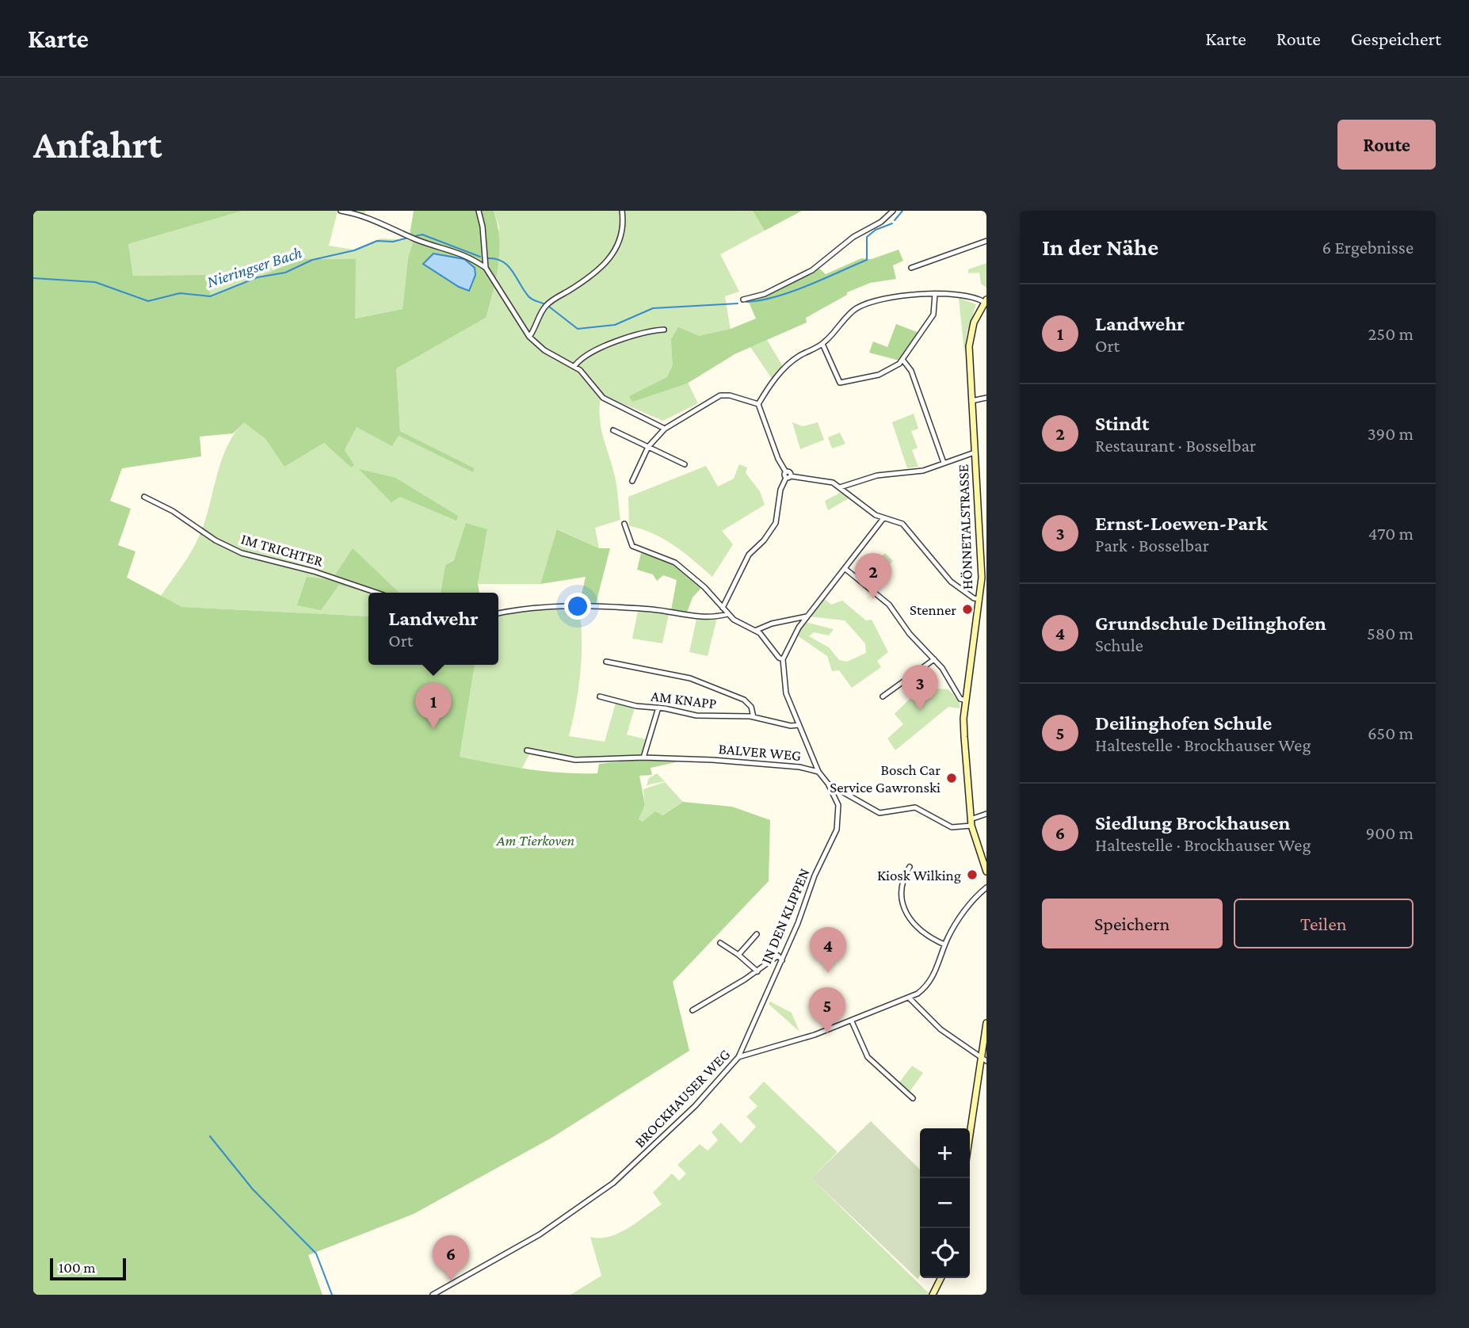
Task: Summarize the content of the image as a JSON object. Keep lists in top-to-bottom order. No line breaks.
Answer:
{"streets":{"main road":["HÖNNETALSTRASSE"],"street":["IM TRICHTER","AM KNAPP","BALVER WEG","IN DEN KLIPPEN","BROCKHAUSER WEG"]},"crossings":[["HÖNNETALSTRASSE","BALVER WEG"],["BALVER WEG","IN DEN KLIPPEN"],["IN DEN KLIPPEN","BROCKHAUSER WEG"]],"water":["Nieringser Bach"],"parks":["Am Tierkoven"],"places":["Stenner","Bosch Car Service Gawronski","Kiosk Wilking"],"scale_bar":"100 m","page":{"header":"Karte","nav":["Karte","Route","Gespeichert"],"buttons":["Route",["Speichern","Teilen"]],"title":"Anfahrt","heading":["In der Nähe","6 Ergebnisse"],"list":[{"mark":"1","name":"Landwehr","note":"Ort","value":"250 m"},{"mark":"2","name":"Stindt","note":"Restaurant · Bosselbar","value":"390 m"},{"mark":"3","name":"Ernst-Loewen-Park","note":"Park · Bosselbar","value":"470 m"},{"mark":"4","name":"Grundschule Deilinghofen","note":"Schule","value":"580 m"},{"mark":"5","name":"Deilinghofen Schule","note":"Haltestelle · Brockhauser Weg","value":"650 m"},{"mark":"6","name":"Siedlung Brockhausen","note":"Haltestelle · Brockhauser Weg","value":"900 m"}],"pins":["2","3","1","4","5","6"],"popup":["Landwehr","Ort"],"map_buttons":["+","−"],"scale":"100 m"}}
